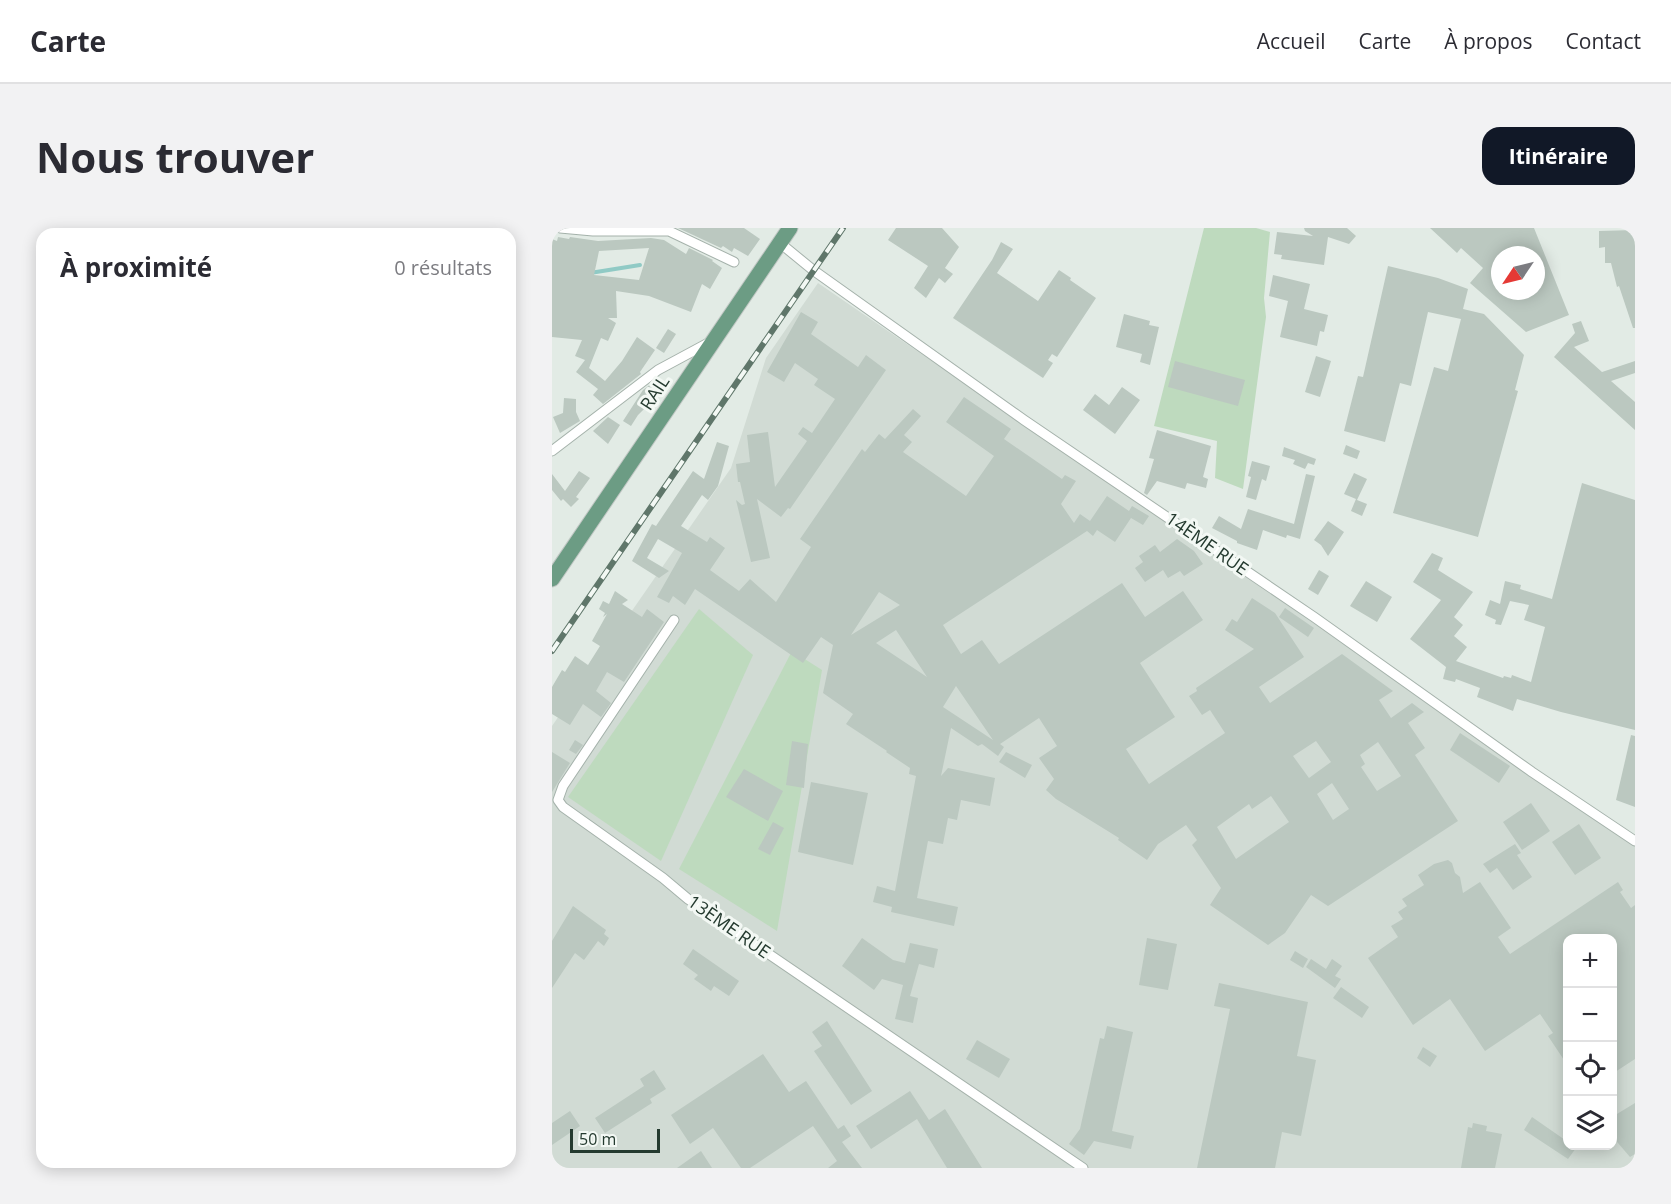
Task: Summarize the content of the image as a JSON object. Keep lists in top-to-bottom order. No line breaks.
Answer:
{"streets":{"main road":["RAIL"],"street":["14ÈME RUE","13ÈME RUE"]},"crossings":[["RAIL","14ÈME RUE"]],"scale_bar":"50 m","north":"bottom left","page":{"header":"Carte","nav":["Accueil","Carte","À propos","Contact"],"buttons":"Itinéraire","title":"Nous trouver","heading":["À proximité","0 résultats"],"map_buttons":["+","−"],"scale":"50 m"}}
